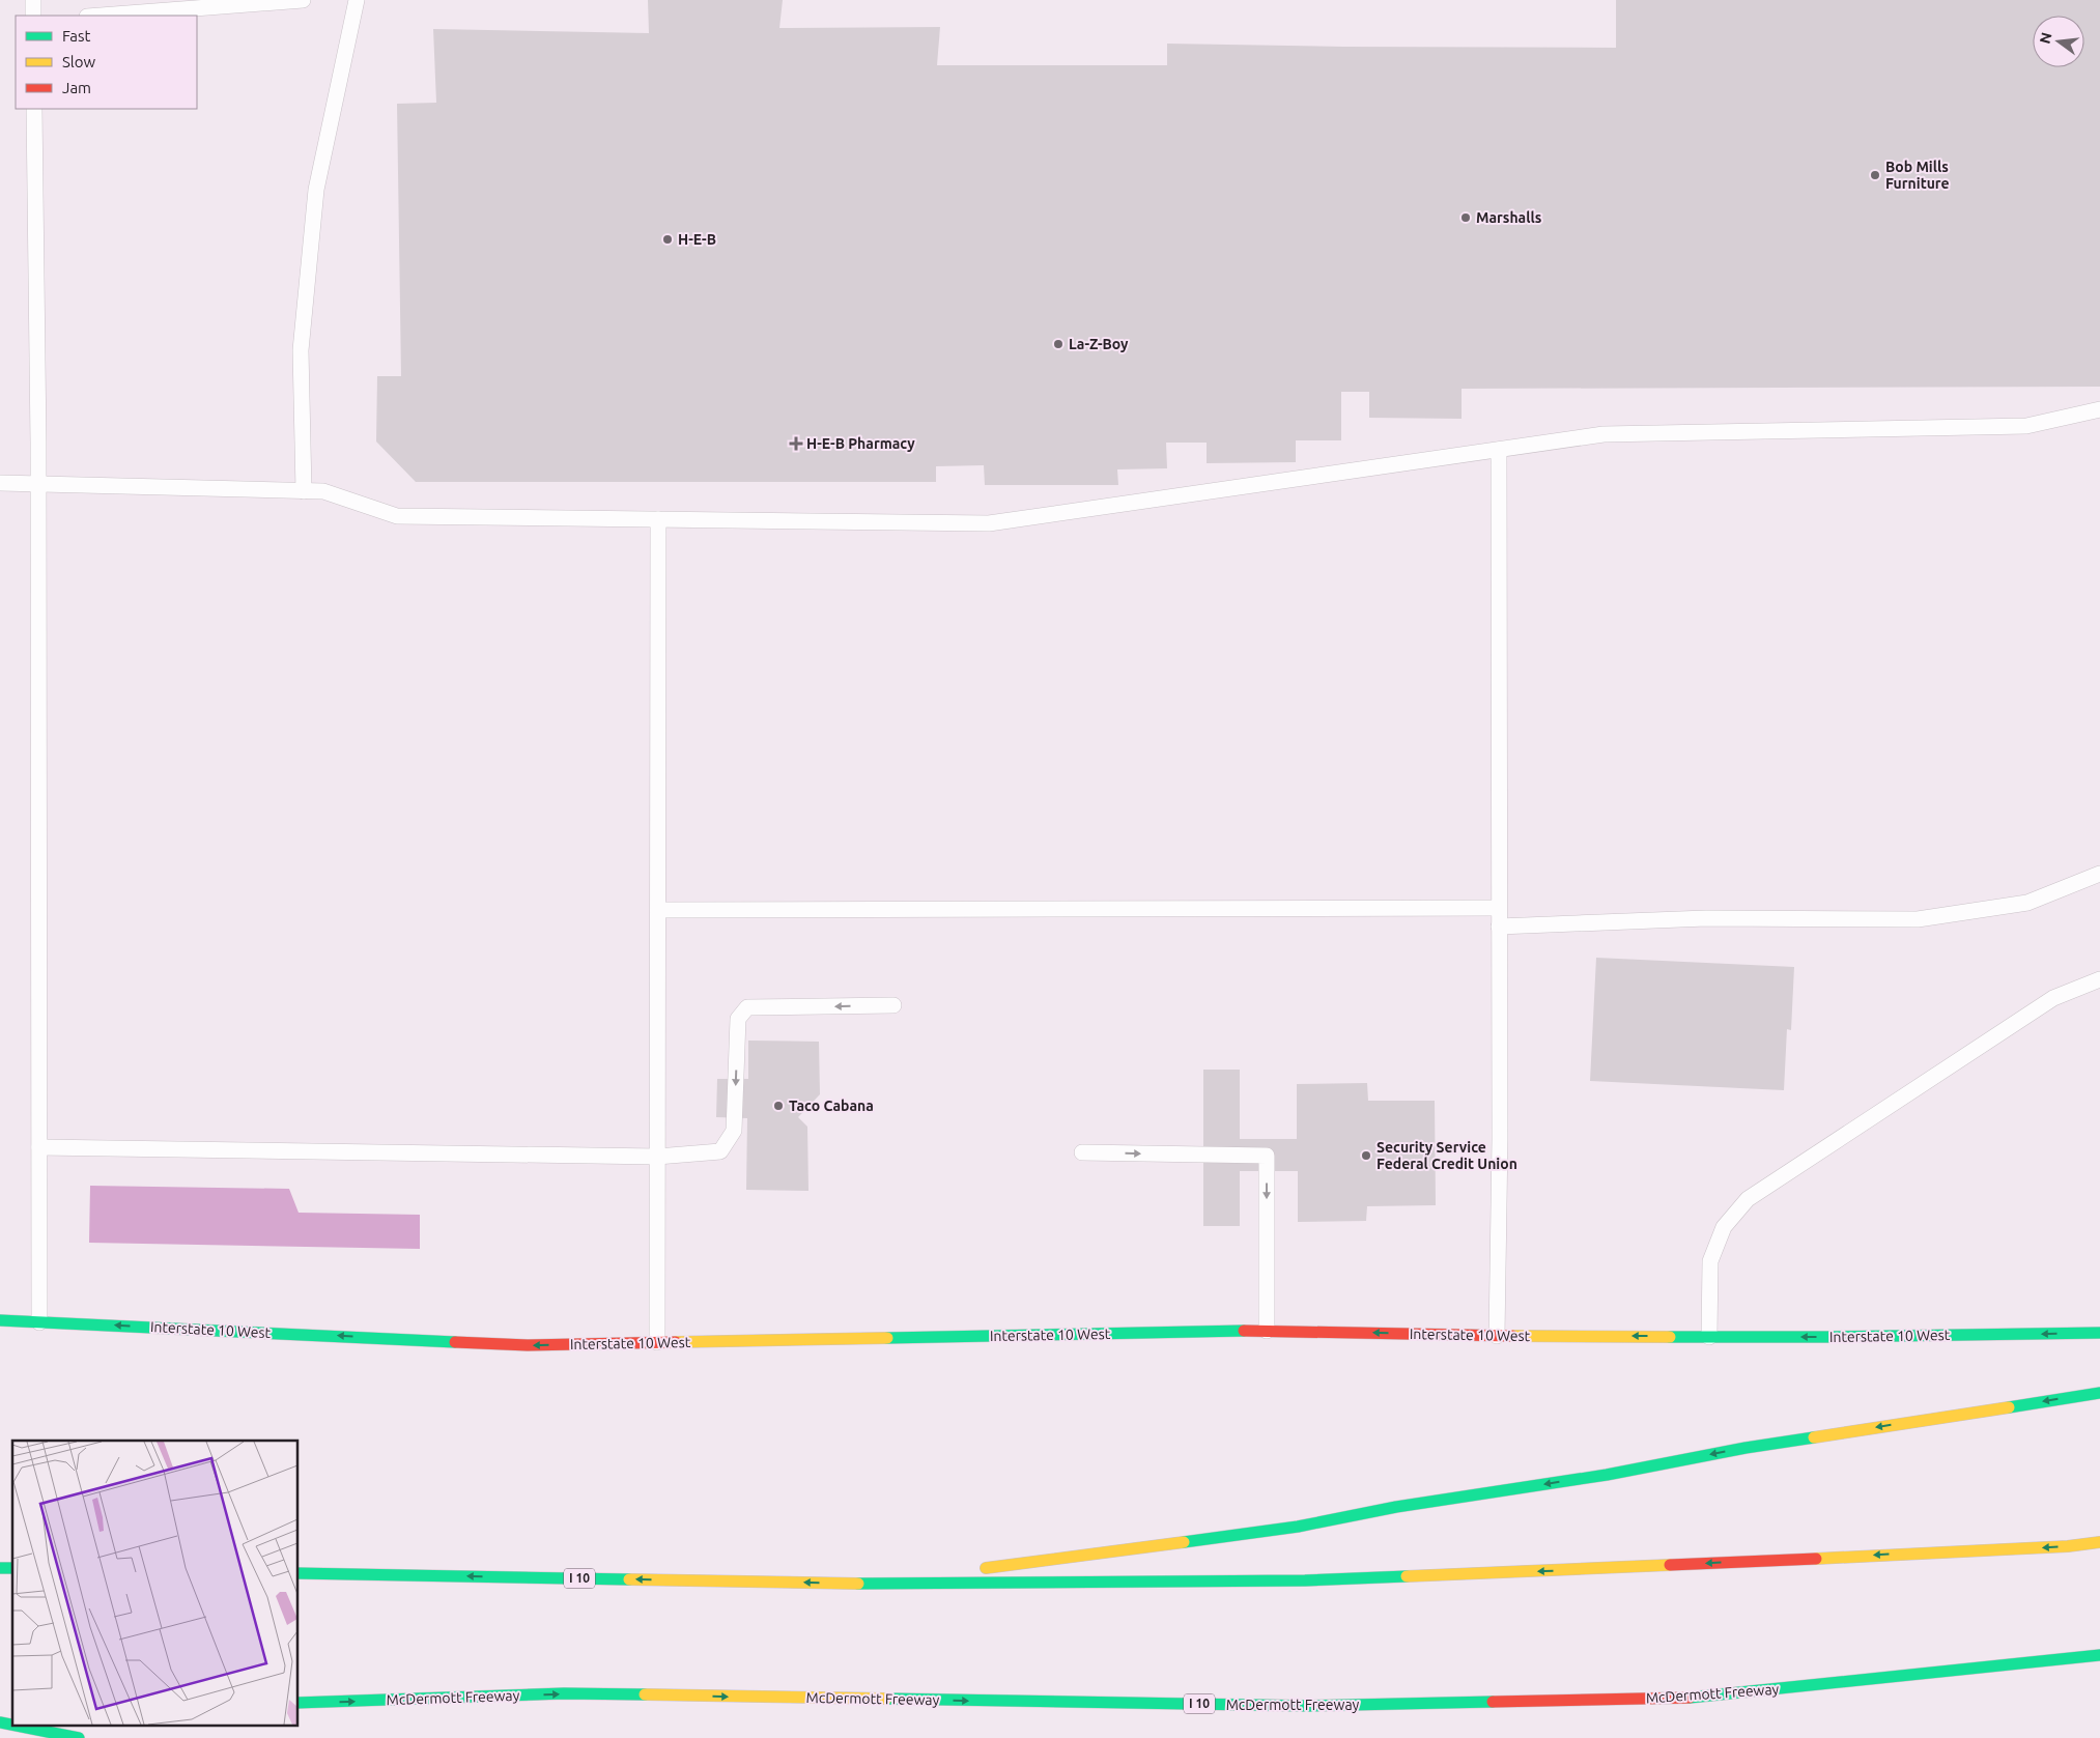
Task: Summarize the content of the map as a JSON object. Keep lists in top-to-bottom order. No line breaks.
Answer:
{"streets":{"main road":["Interstate 10 West","I 10","McDermott Freeway"]},"one_way":["Interstate 10 West","McDermott Freeway"],"places":{"other":["Bob Mills Furniture","Marshalls","H-E-B","La-Z-Boy","Taco Cabana","Security Service Federal Credit Union"],"health":["H-E-B Pharmacy"]},"legend":["Fast","Slow","Jam"],"north":"left"}
